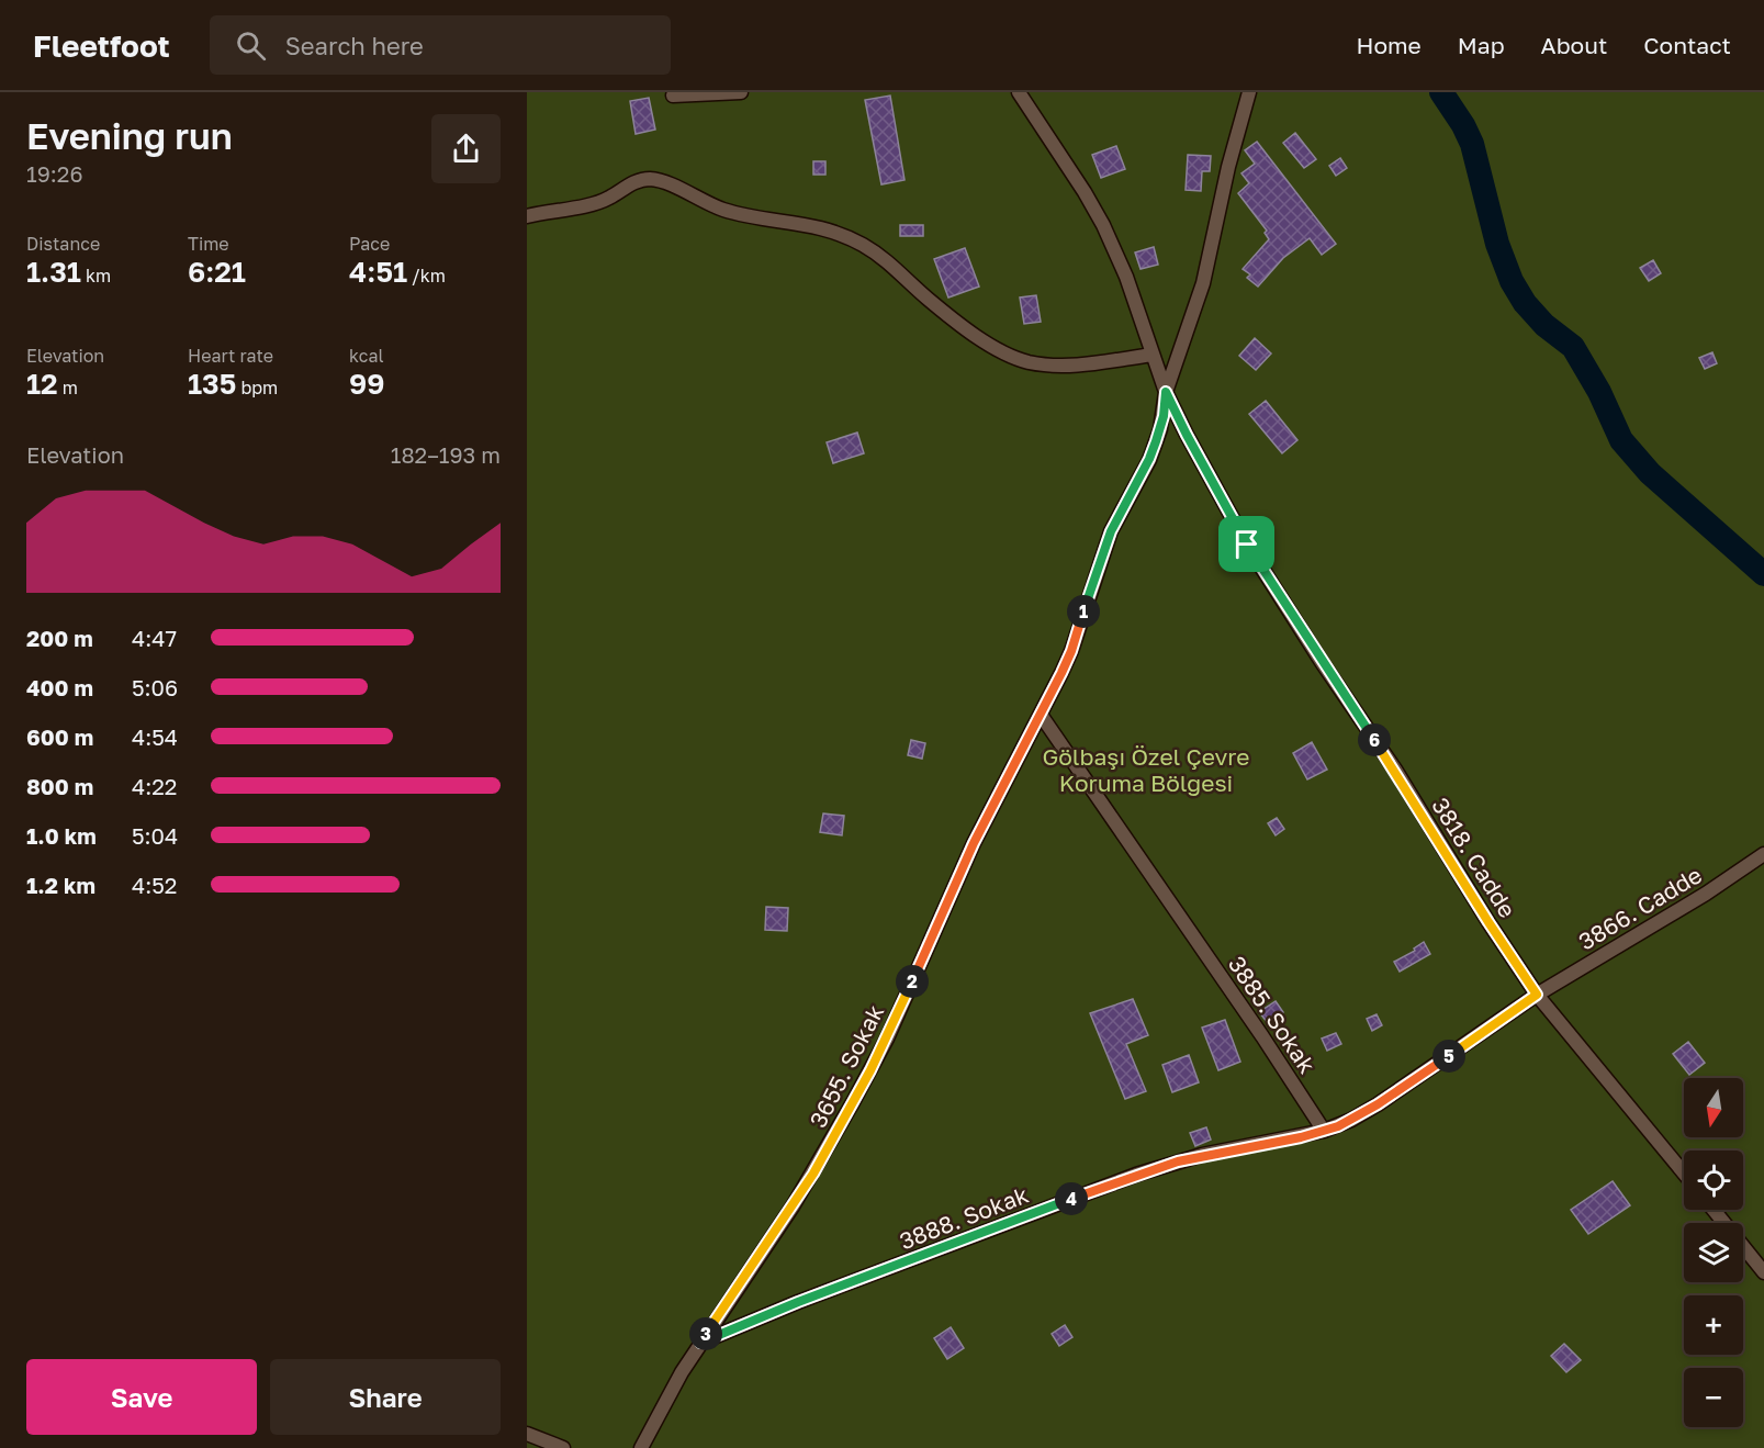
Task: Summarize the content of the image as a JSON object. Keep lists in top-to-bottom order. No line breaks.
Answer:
{"streets":{"street":["3818. Cadde","3866. Cadde","3885. Sokak","3655. Sokak","3888. Sokak"]},"crossings":[["3818. Cadde","3866. Cadde"],["3818. Cadde","3655. Sokak"],["3885. Sokak","3655. Sokak"],["3885. Sokak","3888. Sokak"],["3655. Sokak","3888. Sokak"]],"parks":["Gölbaşı Özel Çevre Koruma Bölgesi"],"north":"bottom","page":{"header":"Fleetfoot","search":"Search here","nav":["Home","Map","About","Contact"],"heading":["Evening run","19:26"],"stats":[["Distance","1.31 km"],["Time","6:21"],["Pace","4:51 /km"],["Elevation","12 m"],["Heart rate","135 bpm"],["kcal","99"]],"chart":["Elevation","182–193 m"],"pins":["1","6","2","5","4","3"],"list":[{"name":"200 m","note":"4:47"},{"name":"400 m","note":"5:06"},{"name":"600 m","note":"4:54"},{"name":"800 m","note":"4:22"},{"name":"1.0 km","note":"5:04"},{"name":"1.2 km","note":"4:52"}],"map_buttons":["+","−"],"buttons":["Save","Share"]}}
